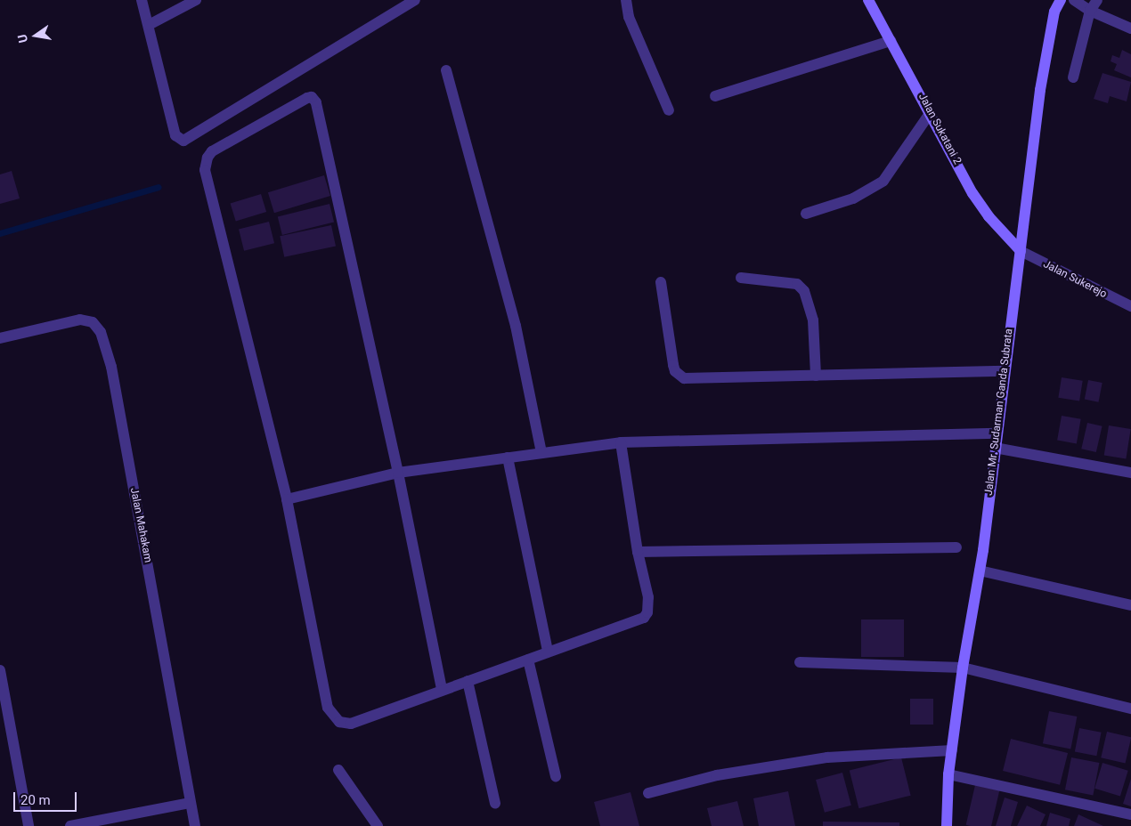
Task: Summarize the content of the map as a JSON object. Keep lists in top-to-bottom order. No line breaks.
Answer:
{"streets":{"street":["Jalan Sukatani 2","Jalan Sukerejo","Jalan Mr. Sudarman Ganda Subrata","Jalan Mahakam"]},"crossings":[["Jalan Sukatani 2","Jalan Sukerejo"],["Jalan Sukatani 2","Jalan Mr. Sudarman Ganda Subrata"],["Jalan Sukerejo","Jalan Mr. Sudarman Ganda Subrata"]],"scale_bar":"20 m","north":"left"}
